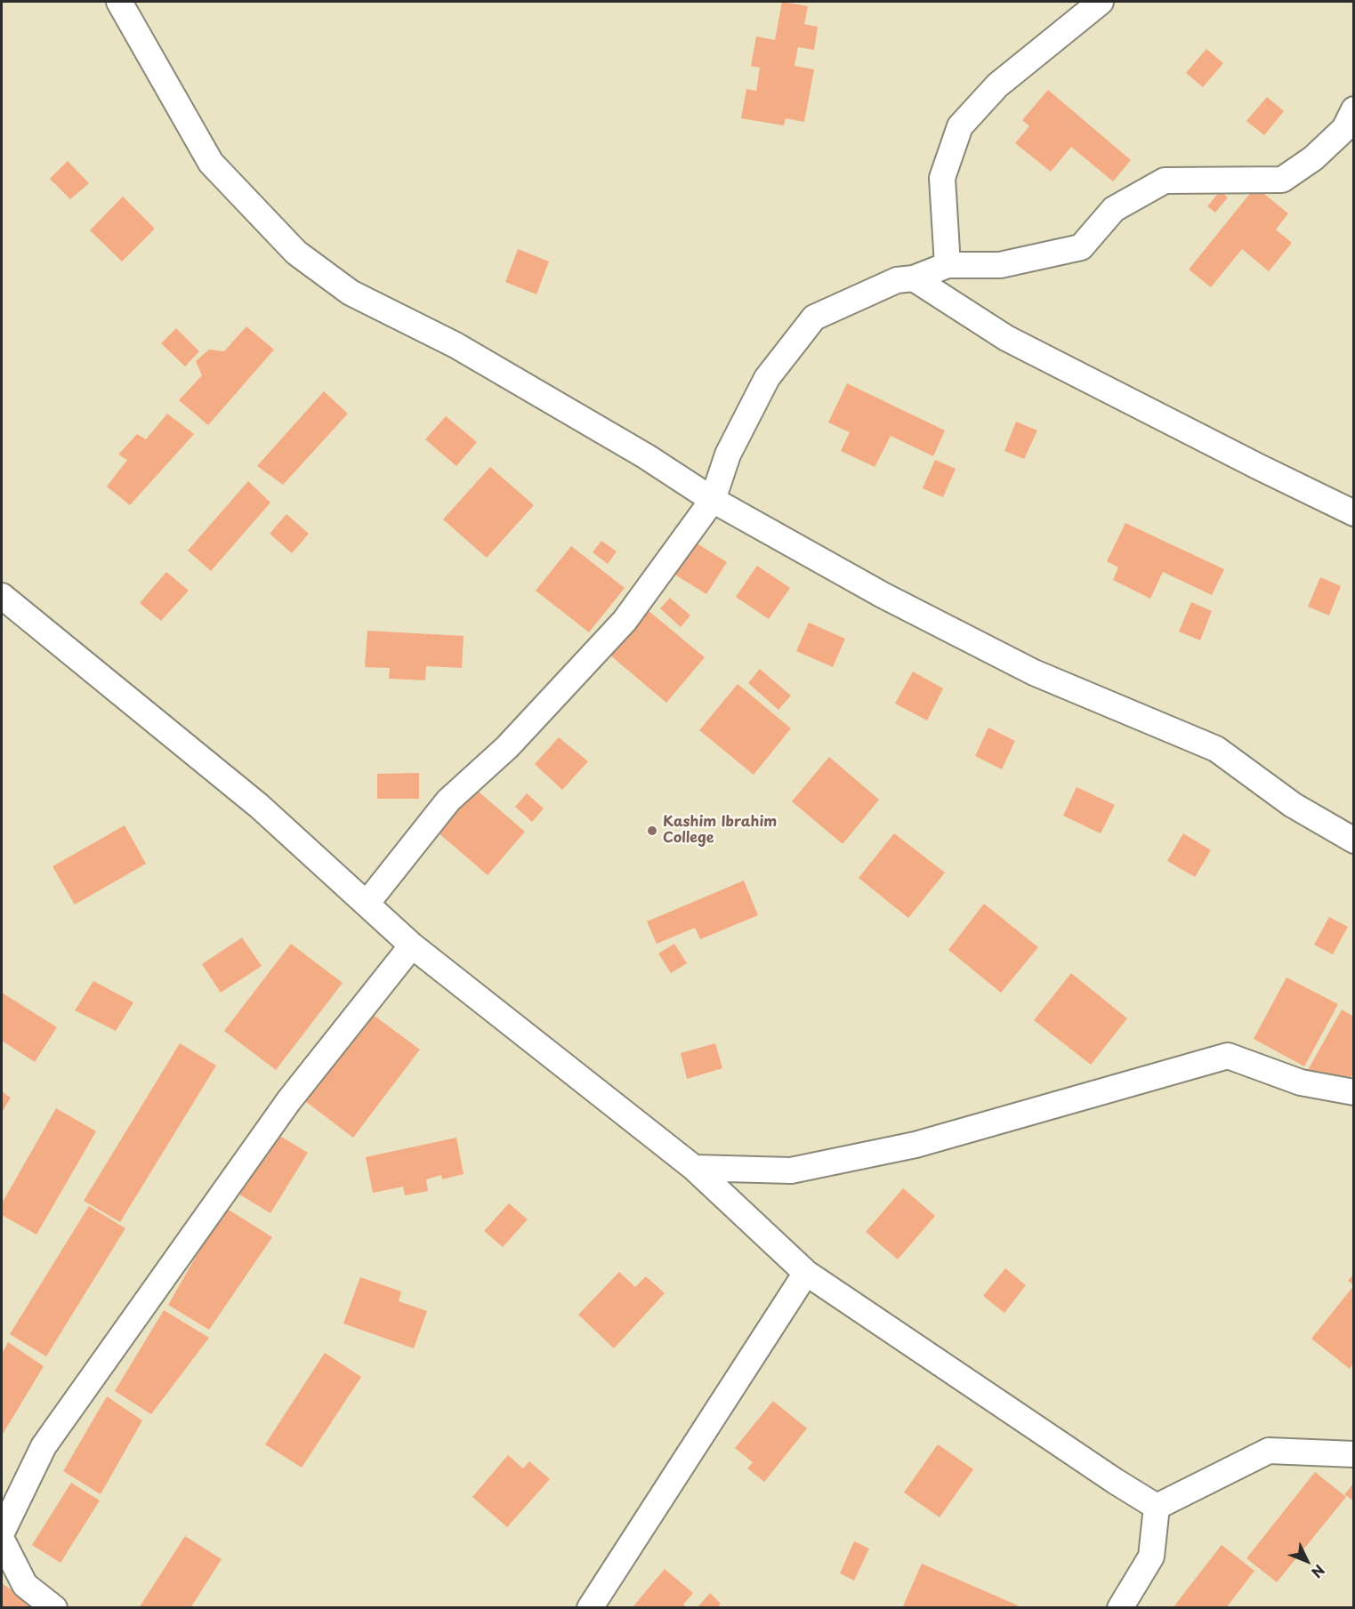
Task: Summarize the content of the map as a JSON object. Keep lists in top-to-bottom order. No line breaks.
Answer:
{"places":["Kashim Ibrahim College"],"north":"bottom right"}
